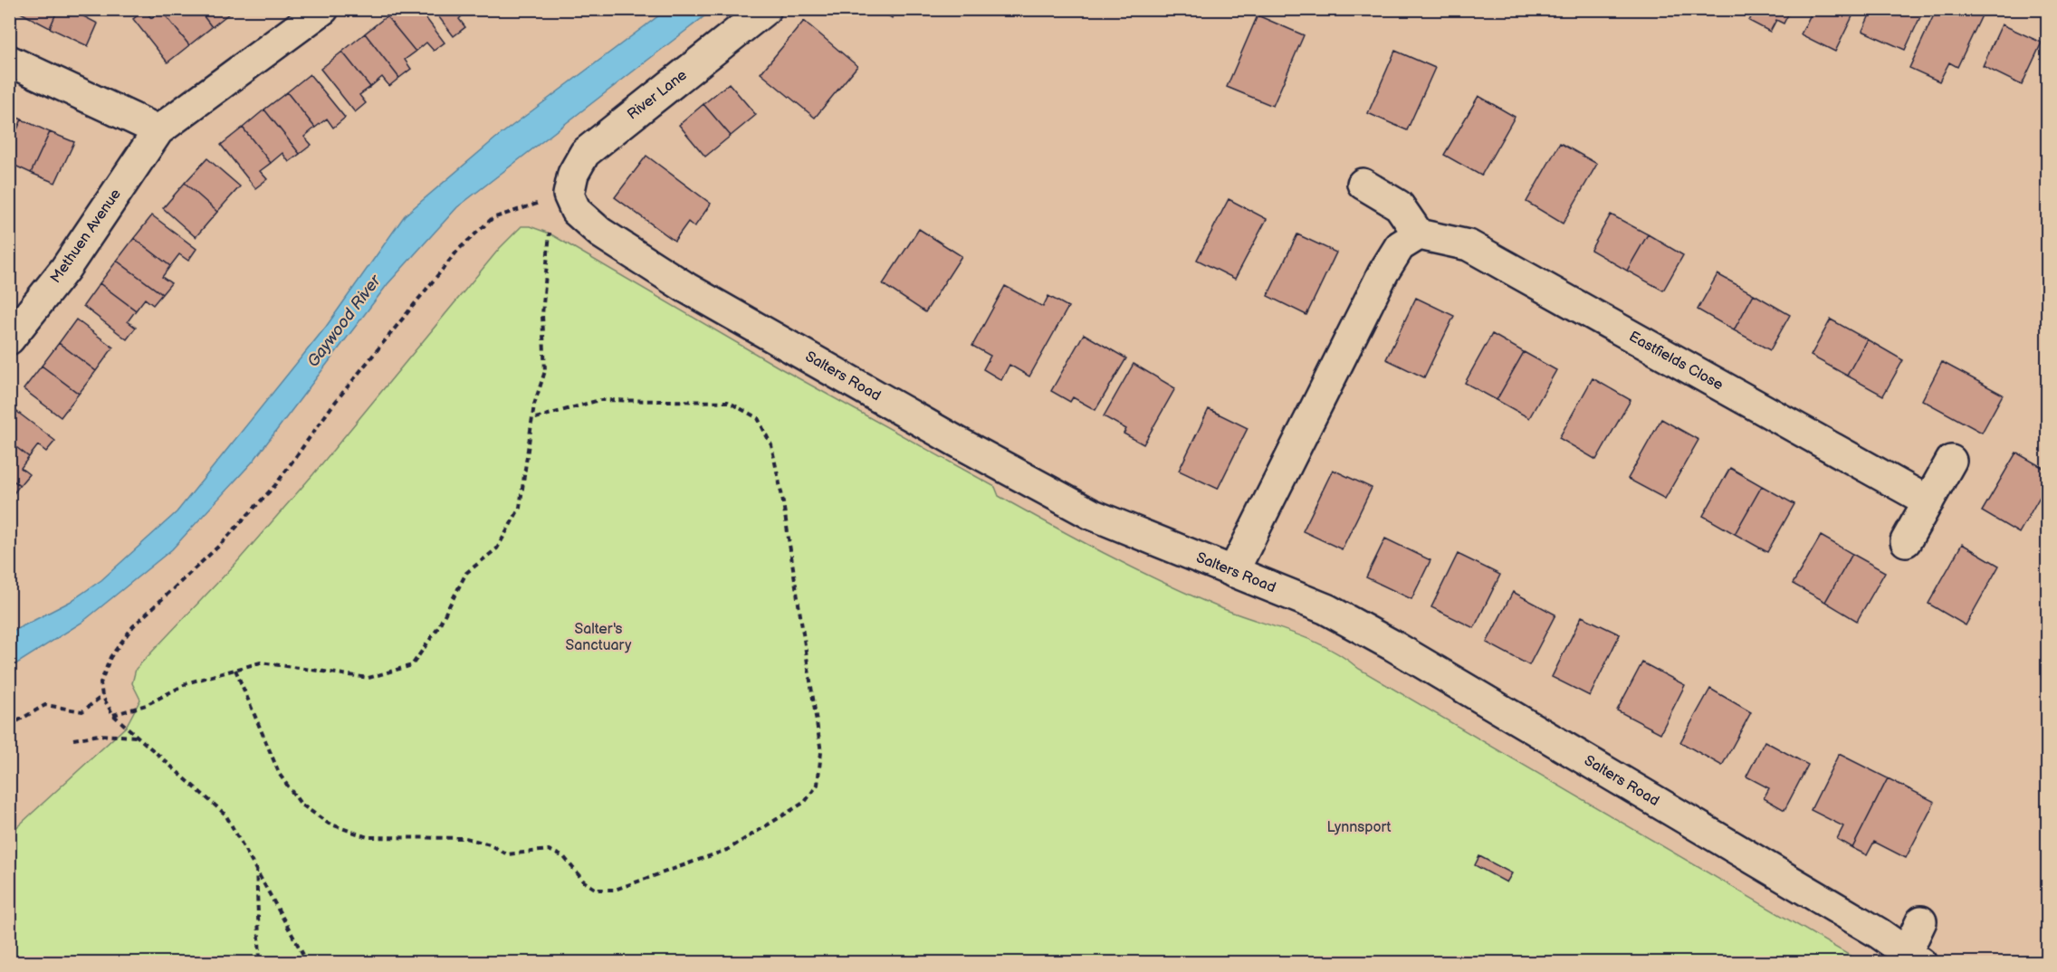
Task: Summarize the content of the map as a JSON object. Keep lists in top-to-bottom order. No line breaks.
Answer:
{"streets":{"street":["River Lane","Methuen Avenue","Eastfields Close","Salters Road"]},"crossings":[["River Lane","Salters Road"]],"water":["Gaywood River"],"parks":["Salter's Sanctuary","Lynnsport"]}
